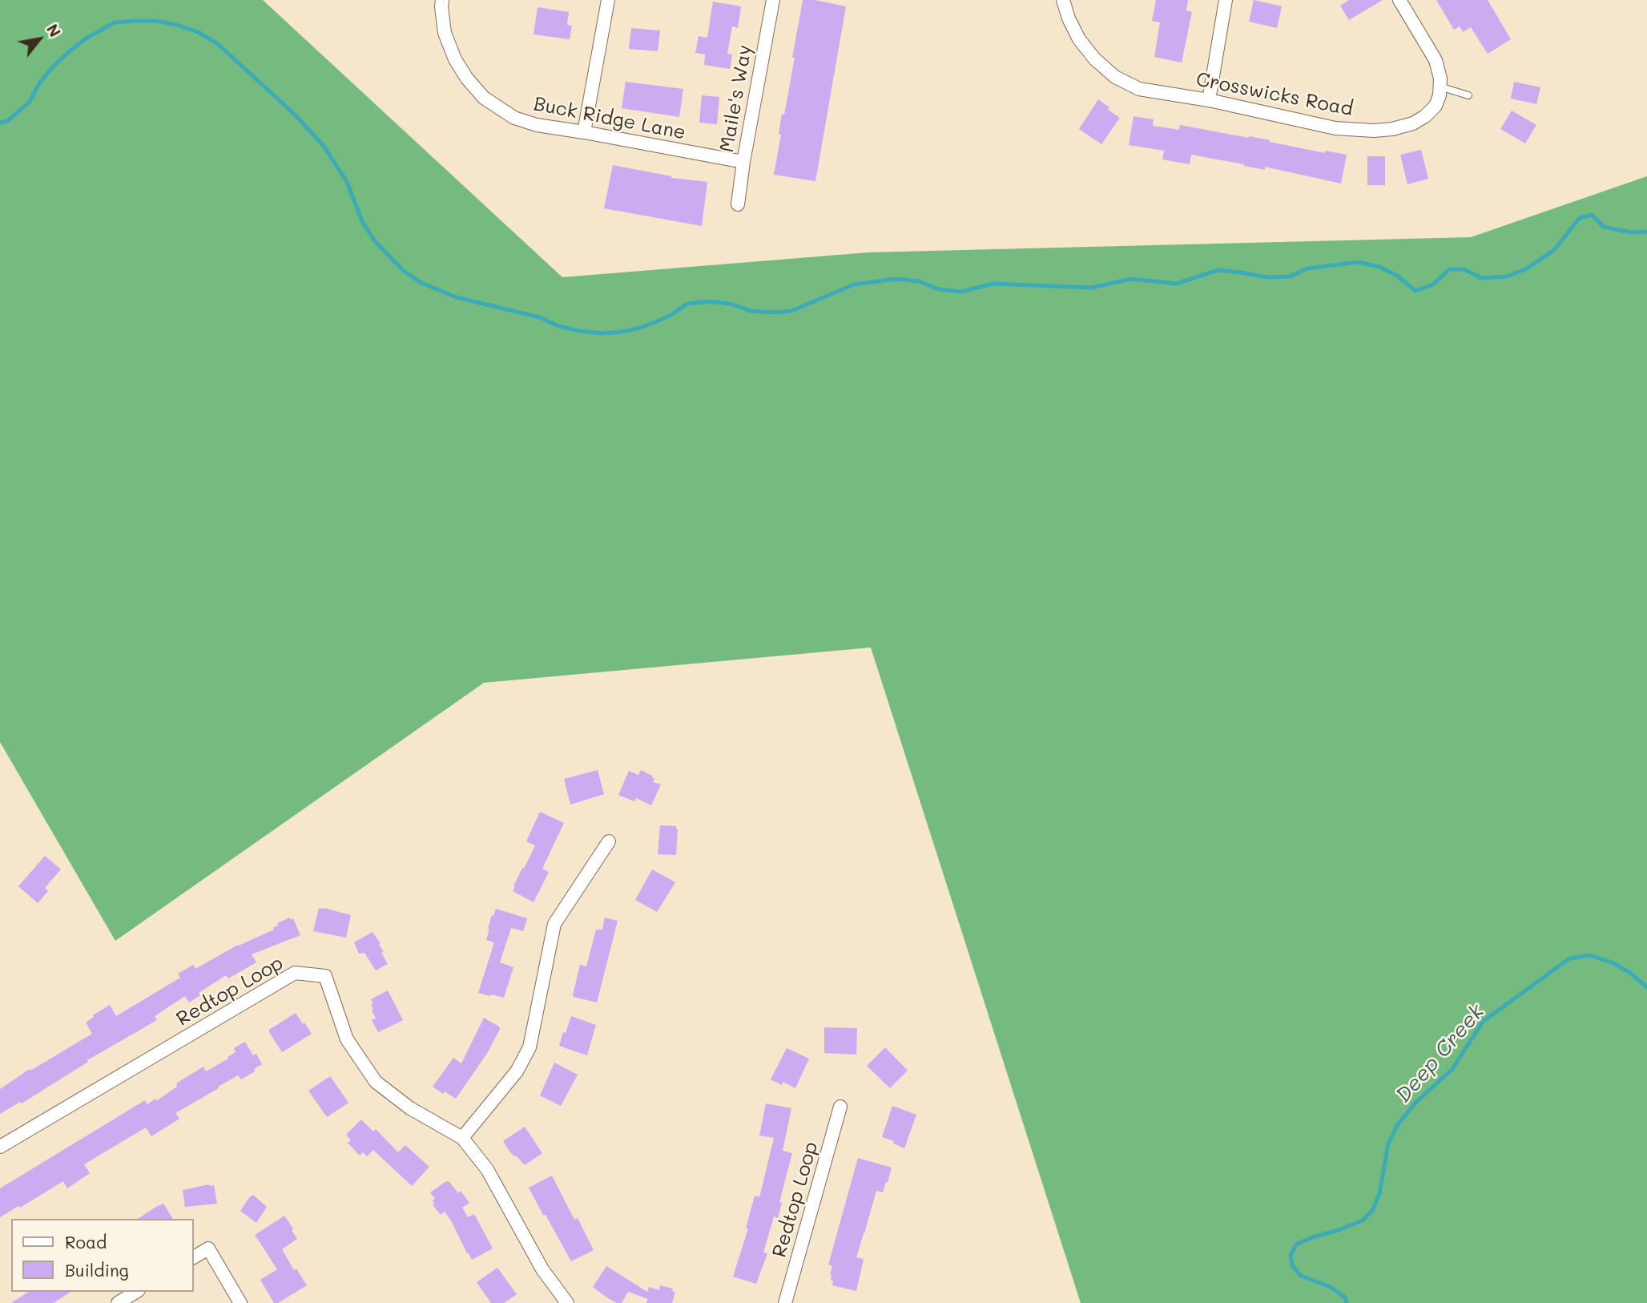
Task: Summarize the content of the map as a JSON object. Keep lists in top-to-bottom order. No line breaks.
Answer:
{"streets":{"street":["Crosswicks Road","Maile's Way","Buck Ridge Lane","Redtop Loop"]},"crossings":[["Maile's Way","Buck Ridge Lane"]],"water":["Deep Creek"],"legend":["Road","Building"],"north":"top right"}
